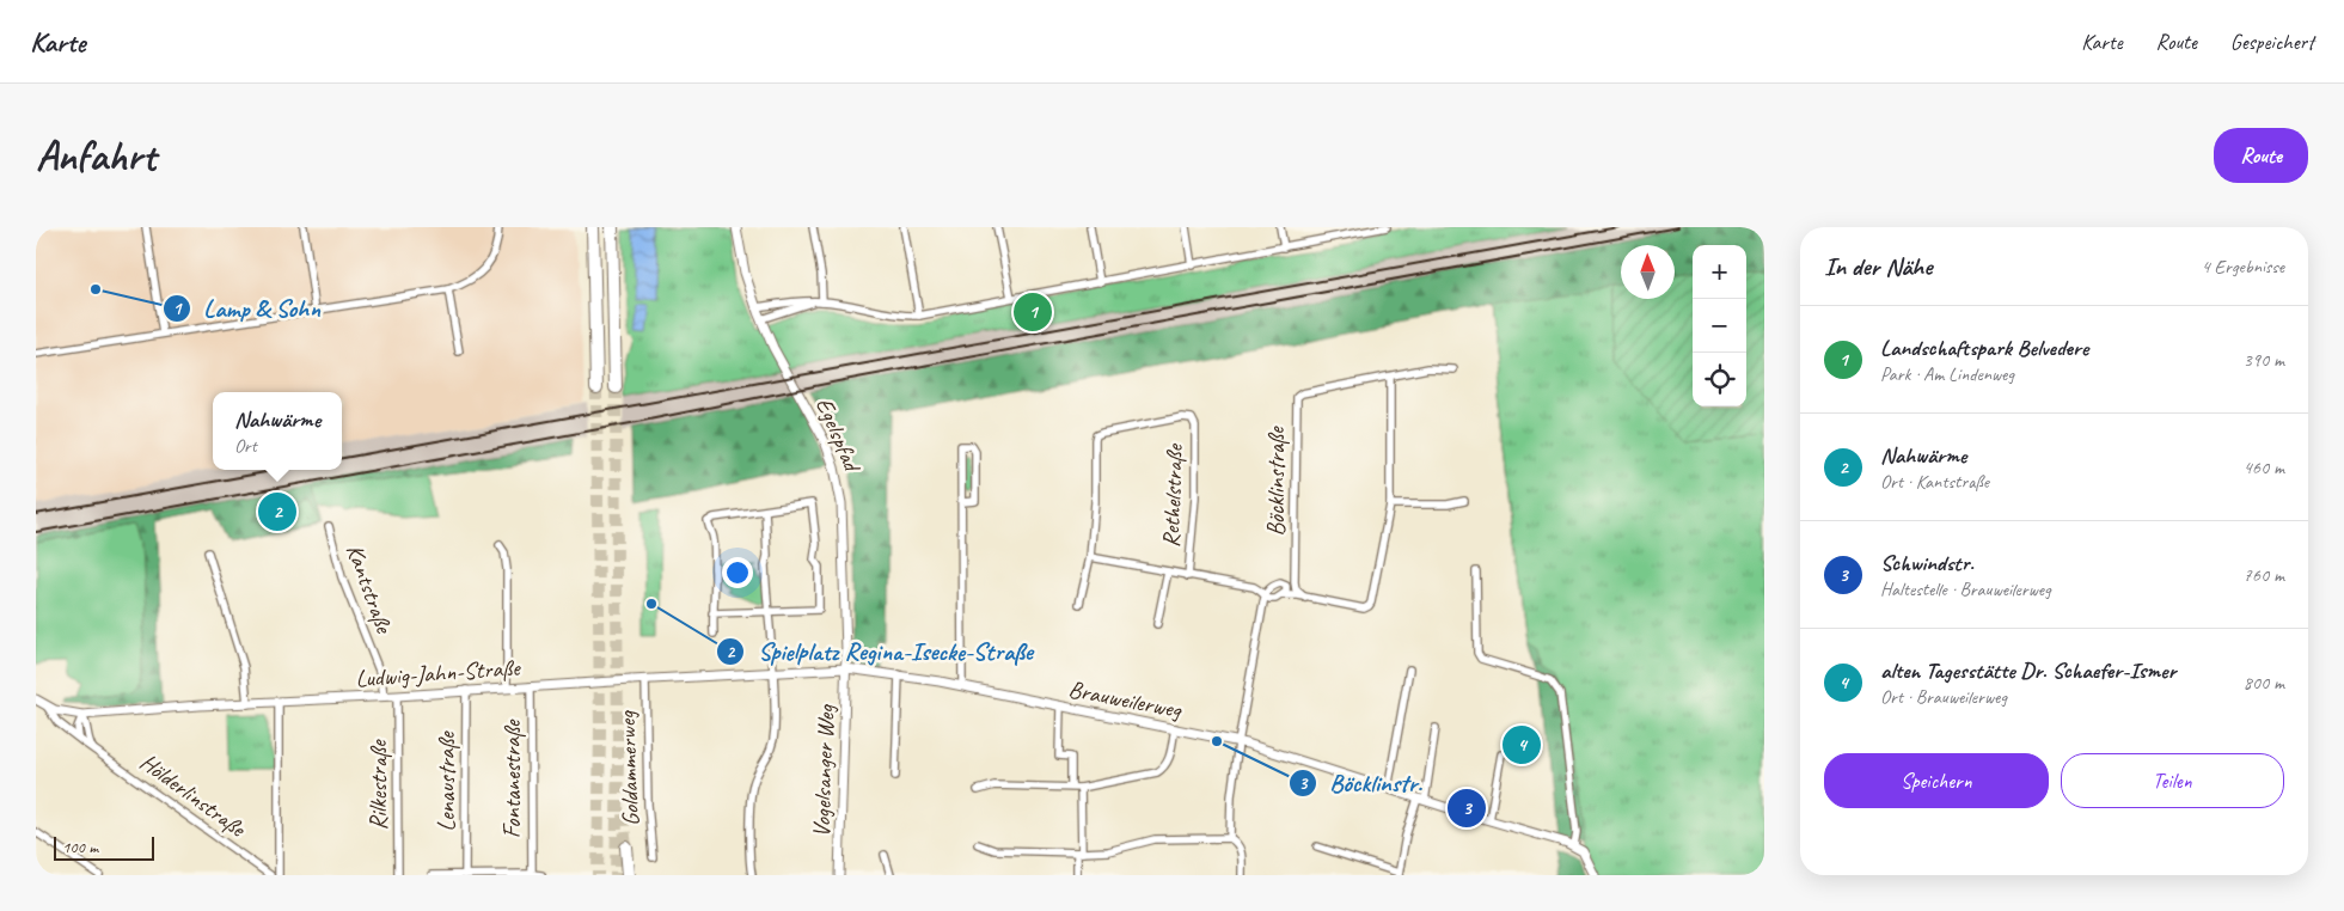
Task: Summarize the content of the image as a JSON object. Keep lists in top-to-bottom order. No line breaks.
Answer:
{"streets":{"street":["Egelspfad","Böcklinstraße","Rethelstraße","Kantstraße","Ludwig-Jahn-Straße","Brauweilerweg","Goldammerweg","Vogelsanger Weg","Fontanestraße","Lenaustraße","Rilkestraße","Hölderlinstraße"]},"crossings":[["Egelspfad","Ludwig-Jahn-Straße"],["Egelspfad","Brauweilerweg"],["Egelspfad","Vogelsanger Weg"],["Kantstraße","Ludwig-Jahn-Straße"],["Ludwig-Jahn-Straße","Brauweilerweg"],["Ludwig-Jahn-Straße","Goldammerweg"],["Ludwig-Jahn-Straße","Vogelsanger Weg"],["Ludwig-Jahn-Straße","Fontanestraße"],["Ludwig-Jahn-Straße","Lenaustraße"],["Ludwig-Jahn-Straße","Rilkestraße"],["Ludwig-Jahn-Straße","Hölderlinstraße"],["Brauweilerweg","Vogelsanger Weg"]],"places":["Lamp & Sohn","Spielplatz Regina-Isecke-Straße","Böcklinstr."],"scale_bar":"100 m","north":"top","page":{"header":"Karte","nav":["Karte","Route","Gespeichert"],"buttons":["Route",["Speichern","Teilen"]],"title":"Anfahrt","heading":["In der Nähe","4 Ergebnisse"],"map_buttons":["+","−"],"pins":["1","2","4","3"],"list":[{"mark":"1","name":"Landschaftspark Belvedere","note":"Park · Am Lindenweg","value":"390 m"},{"mark":"2","name":"Nahwärme","note":"Ort · Kantstraße","value":"460 m"},{"mark":"3","name":"Schwindstr.","note":"Haltestelle · Brauweilerweg","value":"760 m"},{"mark":"4","name":"alten Tagesstätte Dr. Schaefer-Ismer","note":"Ort · Brauweilerweg","value":"800 m"}],"popup":["Nahwärme","Ort"],"scale":"100 m"}}
